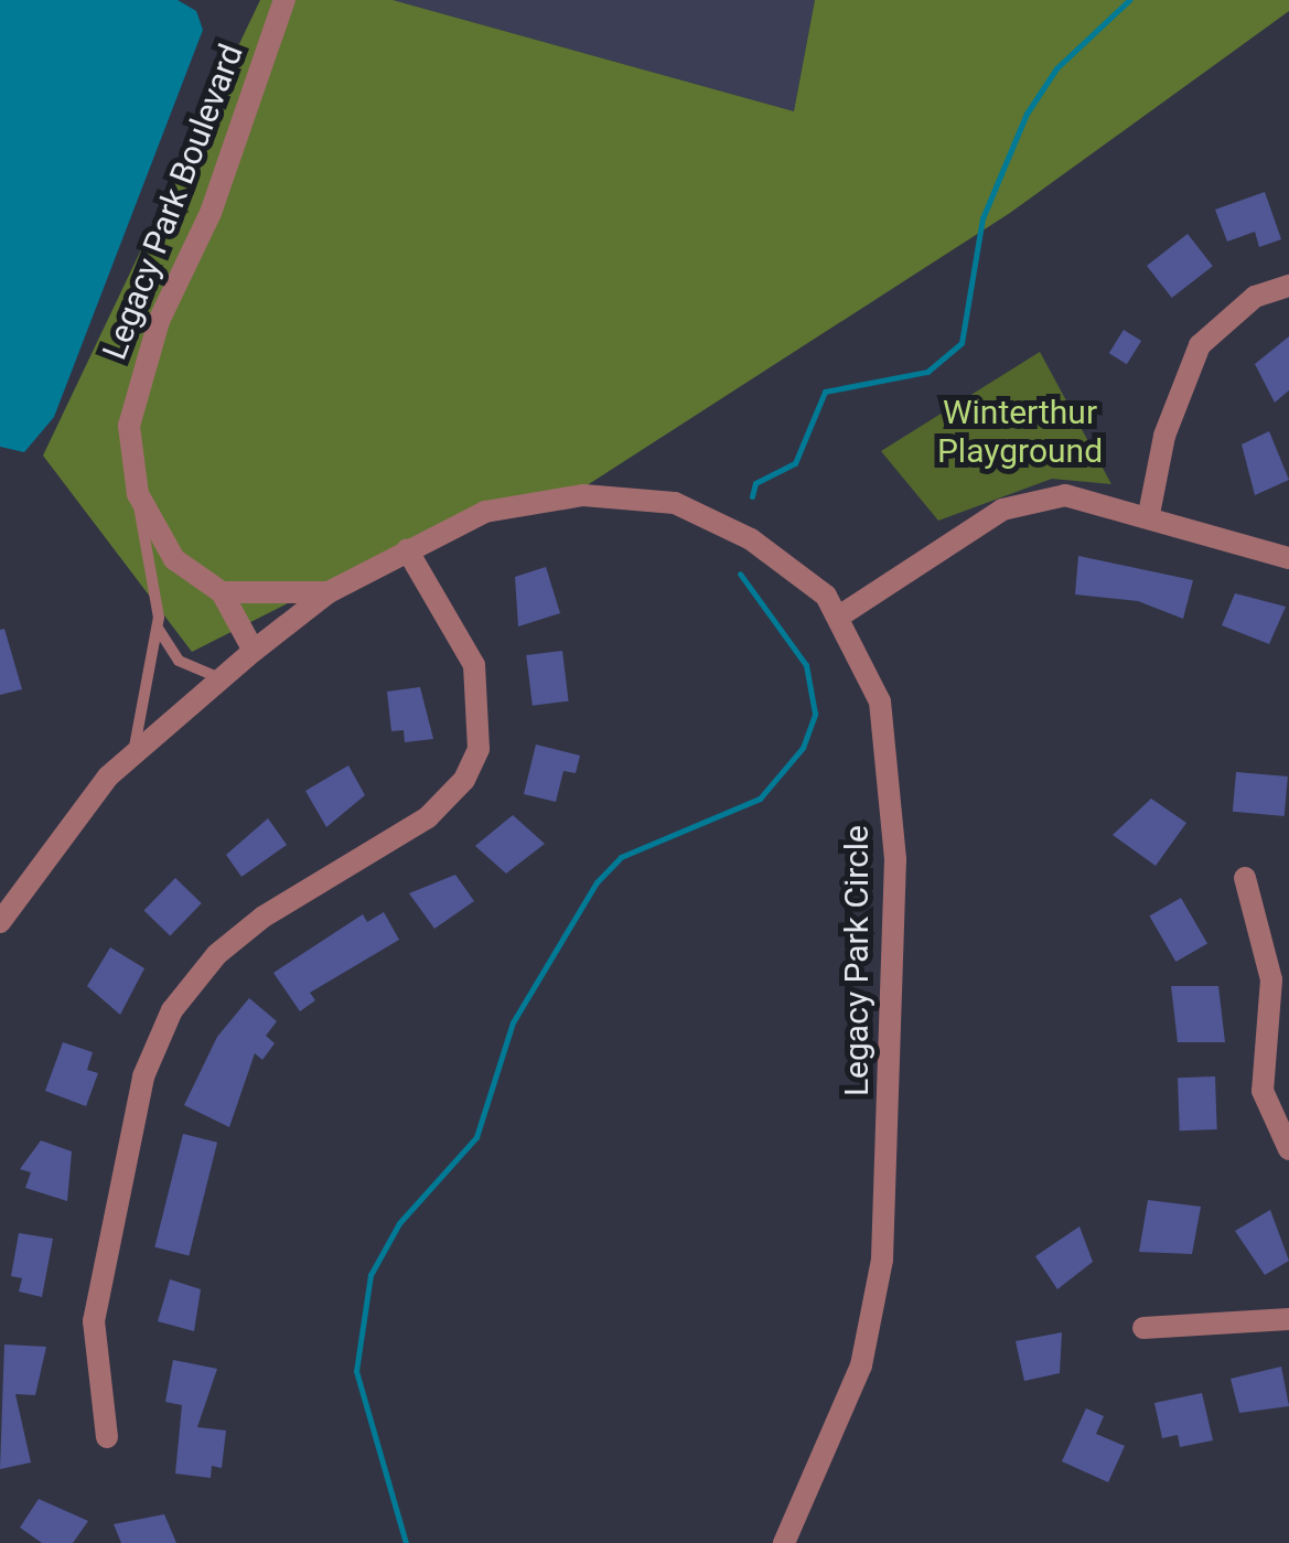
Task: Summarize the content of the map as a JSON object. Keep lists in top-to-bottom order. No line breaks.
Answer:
{"streets":{"street":["Legacy Park Boulevard","Legacy Park Circle"]},"crossings":[["Legacy Park Boulevard","Legacy Park Circle"]],"parks":["Winterthur Playground"]}
